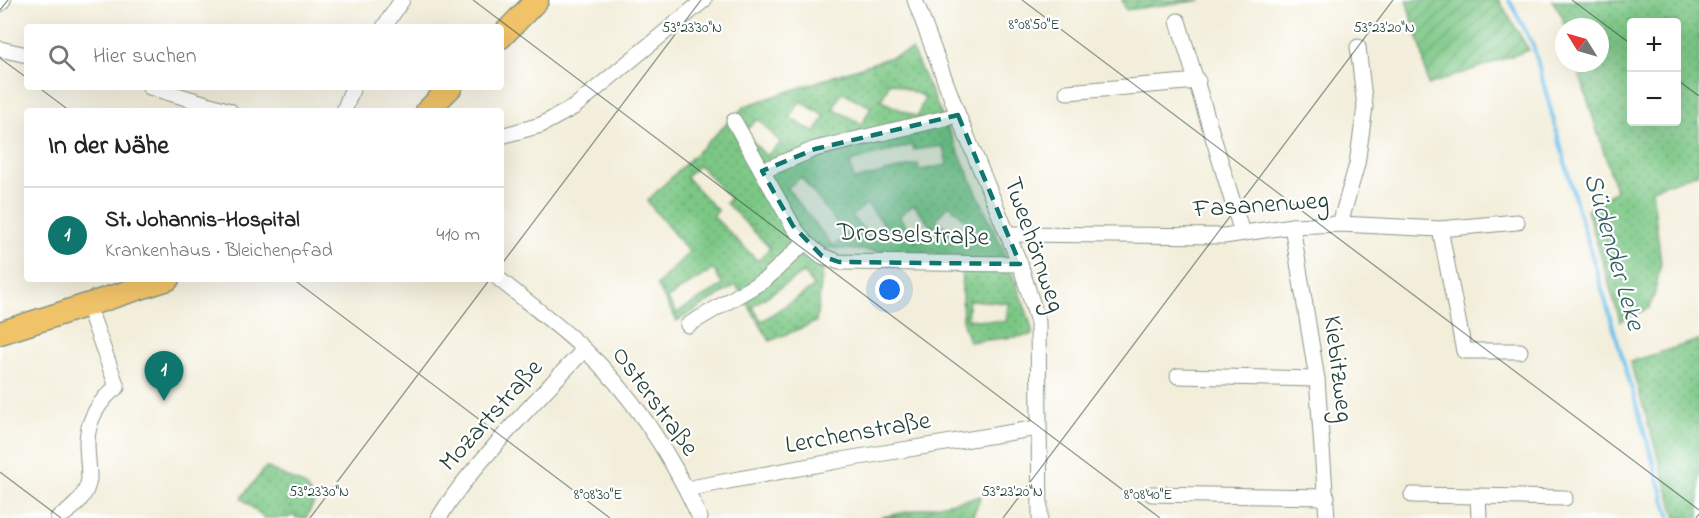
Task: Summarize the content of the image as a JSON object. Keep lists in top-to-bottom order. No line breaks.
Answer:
{"streets":{"street":["Fasanenweg","Drosselstraße","Tweehörnweg","Kiebitzweg","Osterstraße","Mozartstraße","Lerchenstraße"]},"crossings":[["Fasanenweg","Tweehörnweg"],["Fasanenweg","Kiebitzweg"],["Drosselstraße","Tweehörnweg"],["Tweehörnweg","Lerchenstraße"],["Osterstraße","Mozartstraße"],["Osterstraße","Lerchenstraße"]],"water":["Südender Leke"],"north":"top left","page":{"map_buttons":["+","−"],"search":"Hier suchen","heading":"In der Nähe","list":[{"mark":"1","name":"St. Johannis-Hospital","note":"Krankenhaus · Bleichenpfad","value":"410 m"}],"pins":"1"},"coordinates":["8°08'50\"E","53°23'30\"N","53°23'20\"N","8°08'40\"E","8°08'30\"E"]}
